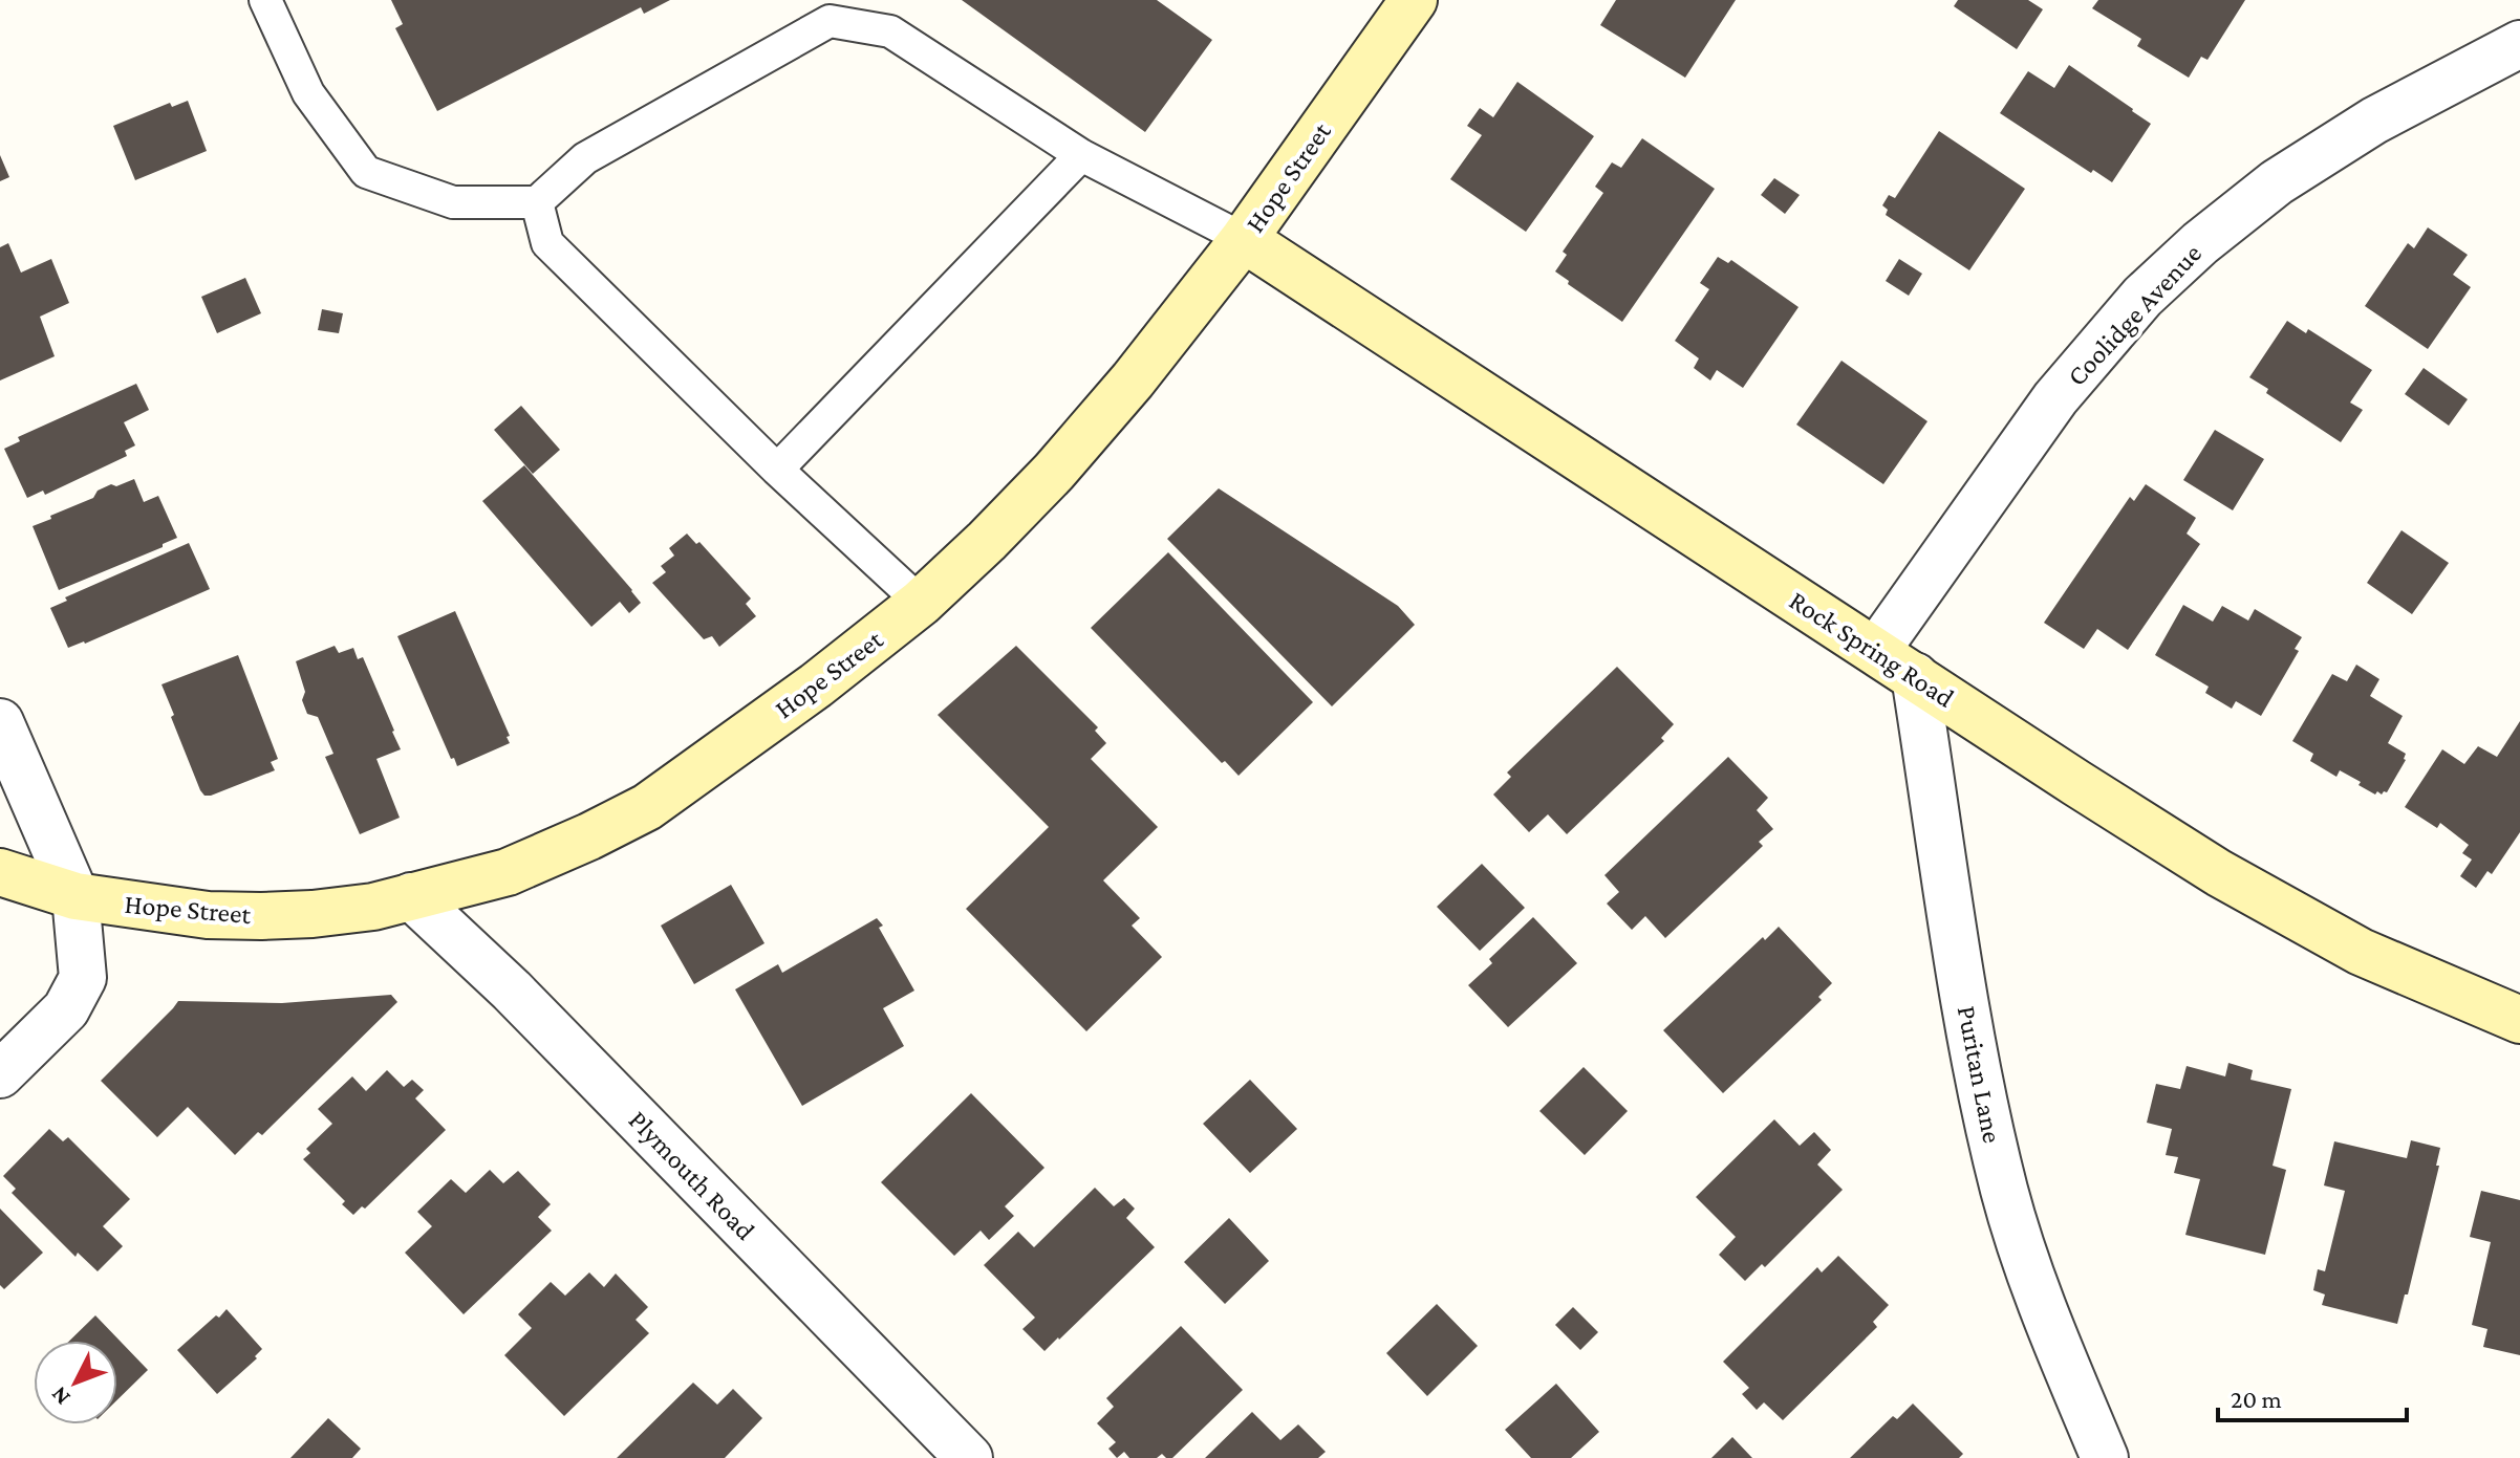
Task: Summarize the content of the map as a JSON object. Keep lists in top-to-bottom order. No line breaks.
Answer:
{"streets":{"main road":["Hope Street","Rock Spring Road"],"street":["Coolidge Avenue","Puritan Lane","Plymouth Road"]},"crossings":[["Hope Street","Rock Spring Road"],["Hope Street","Plymouth Road"],["Coolidge Avenue","Rock Spring Road"],["Rock Spring Road","Puritan Lane"]],"scale_bar":"20 m","north":"bottom left"}
